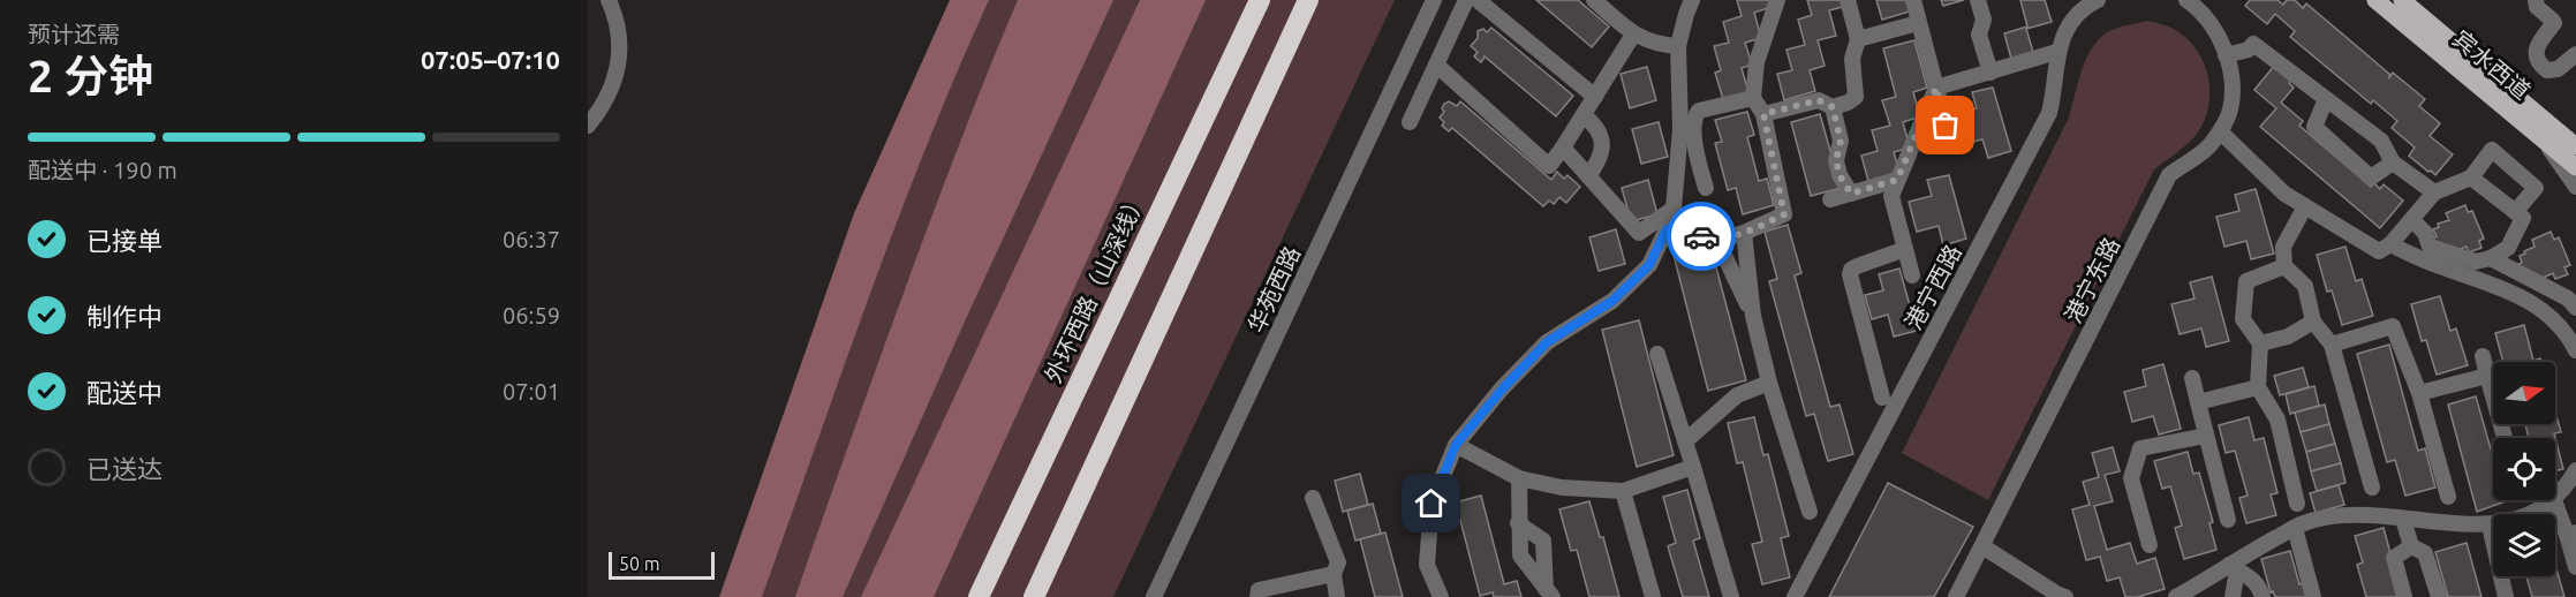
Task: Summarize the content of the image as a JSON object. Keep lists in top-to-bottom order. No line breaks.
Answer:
{"streets":{"highway":["外环西路（山深线）"],"main road":["宾水西道"],"street":["港宁东路","港宁西路","华苑西路"]},"scale_bar":"50 m","north":"right","page":{"heading":["2 分钟","预计还需","07:05–07:10"],"bar":"配送中 · 190 m","list":[["已接单","06:37"],["制作中","06:59"],["配送中","07:01"],"已送达"],"scale":"50 m"}}
